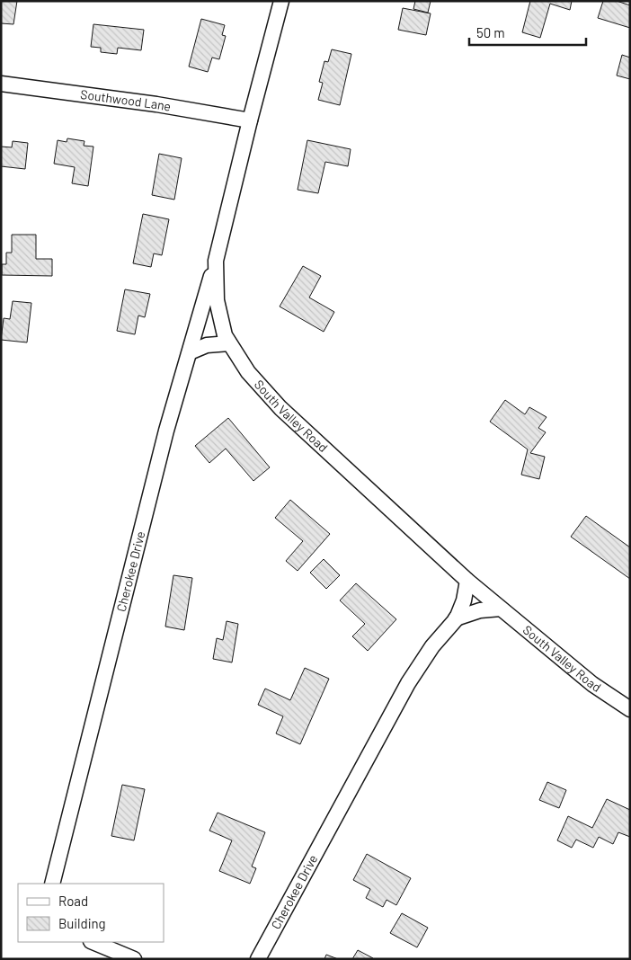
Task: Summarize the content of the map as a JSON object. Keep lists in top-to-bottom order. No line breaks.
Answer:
{"streets":{"street":["Southwood Lane","South Valley Road","Cherokee Drive"]},"crossings":[["Southwood Lane","South Valley Road"],["South Valley Road","Cherokee Drive"]],"legend":["Road","Building"],"scale_bar":"50 m"}
